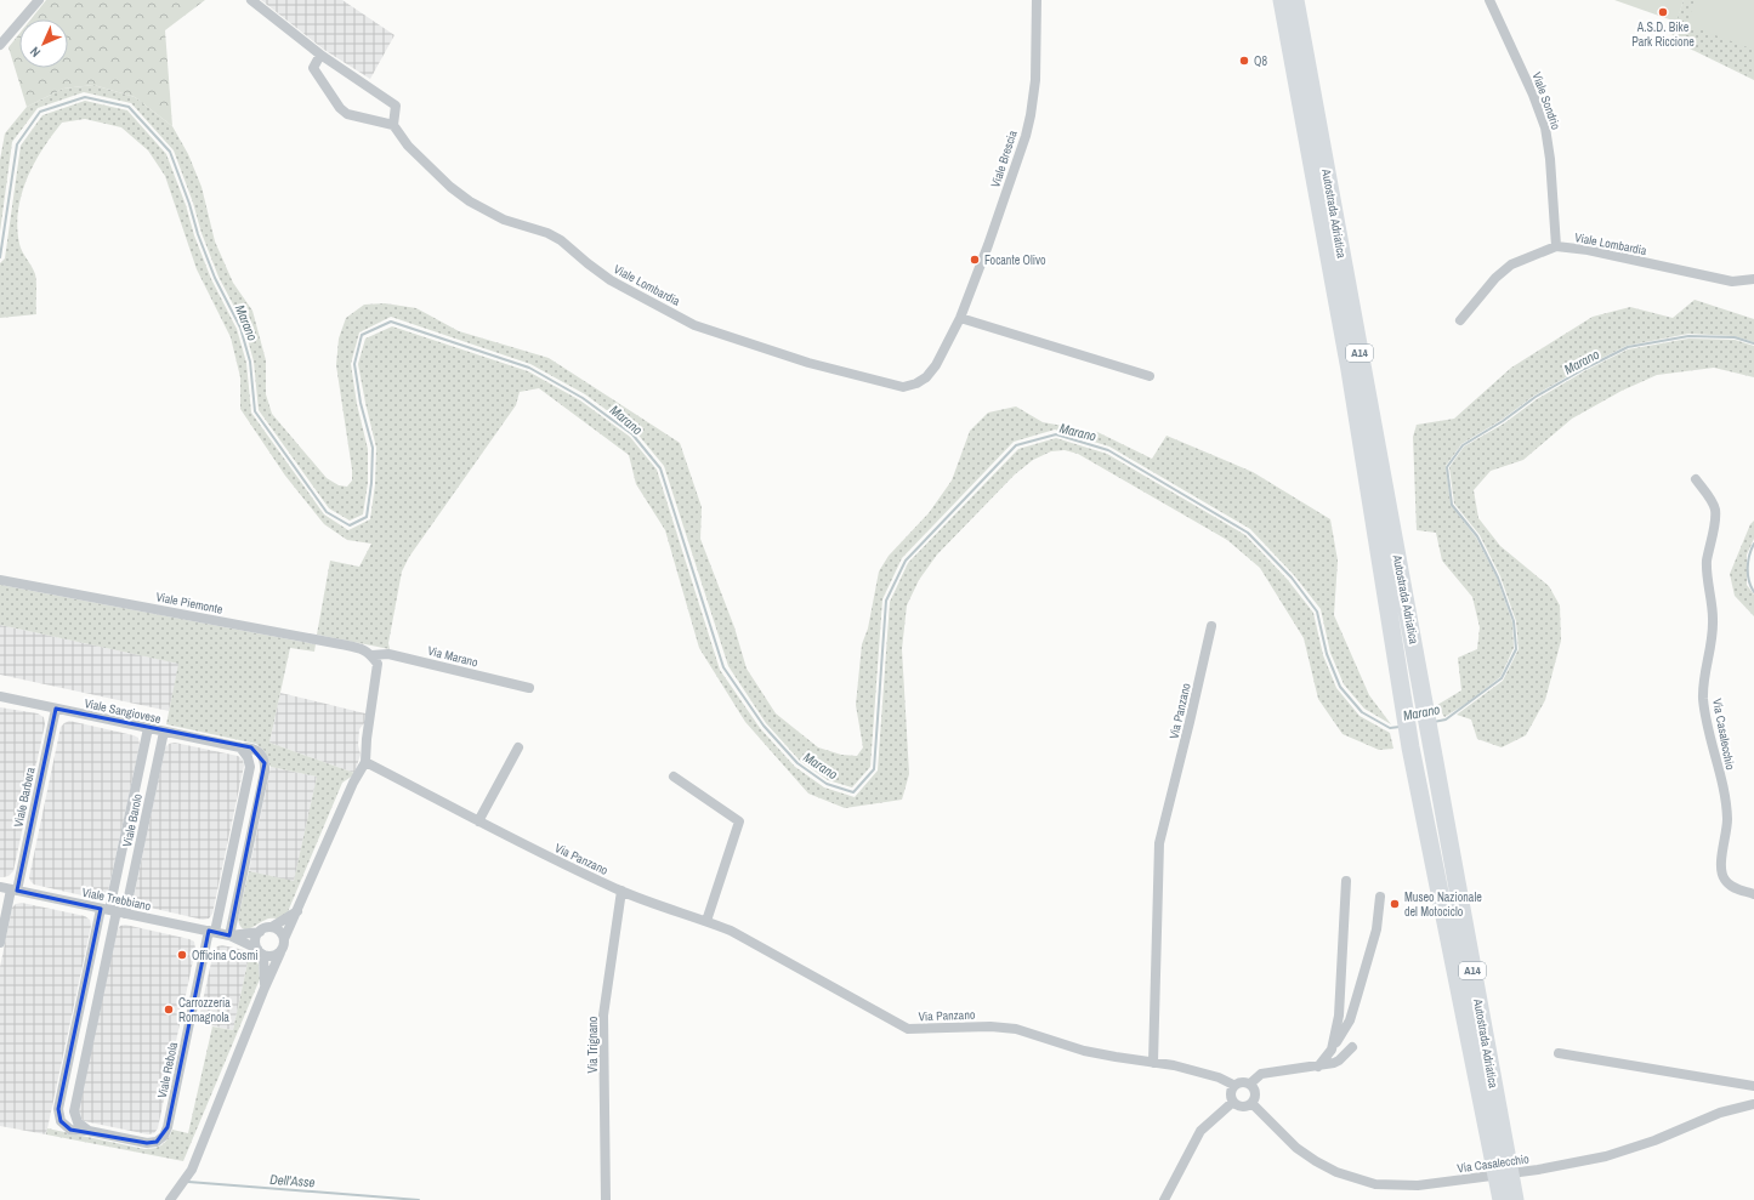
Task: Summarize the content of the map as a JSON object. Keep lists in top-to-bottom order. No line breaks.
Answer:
{"streets":{"highway":["Autostrada Adriatica","A14"],"street":["Viale Sondrio","Viale Brescia","Viale Lombardia","Viale Piemonte","Via Marano","Viale Sangiovese","Via Panzano","Via Casalecchio","Viale Barbera","Viale Barolo","Viale Trebbiano","Via Trignano","Viale Rebola"]},"crossings":[["Viale Sondrio","Viale Lombardia"],["Viale Brescia","Viale Lombardia"],["Viale Piemonte","Via Marano"],["Viale Sangiovese","Viale Barbera"],["Viale Sangiovese","Viale Barolo"],["Viale Sangiovese","Viale Trebbiano"],["Via Panzano","Via Casalecchio"],["Via Panzano","Via Trignano"],["Viale Barbera","Viale Trebbiano"],["Viale Barolo","Viale Trebbiano"],["Viale Barolo","Viale Rebola"],["Viale Trebbiano","Viale Rebola"]],"water":["Marano","Dell'Asse"],"places":["A.S.D. Bike Park Riccione","Q8","Focante Olivo","Museo Nazionale del Motociclo","Officina Cosmi","Carrozzeria Romagnola"],"north":"bottom left"}
